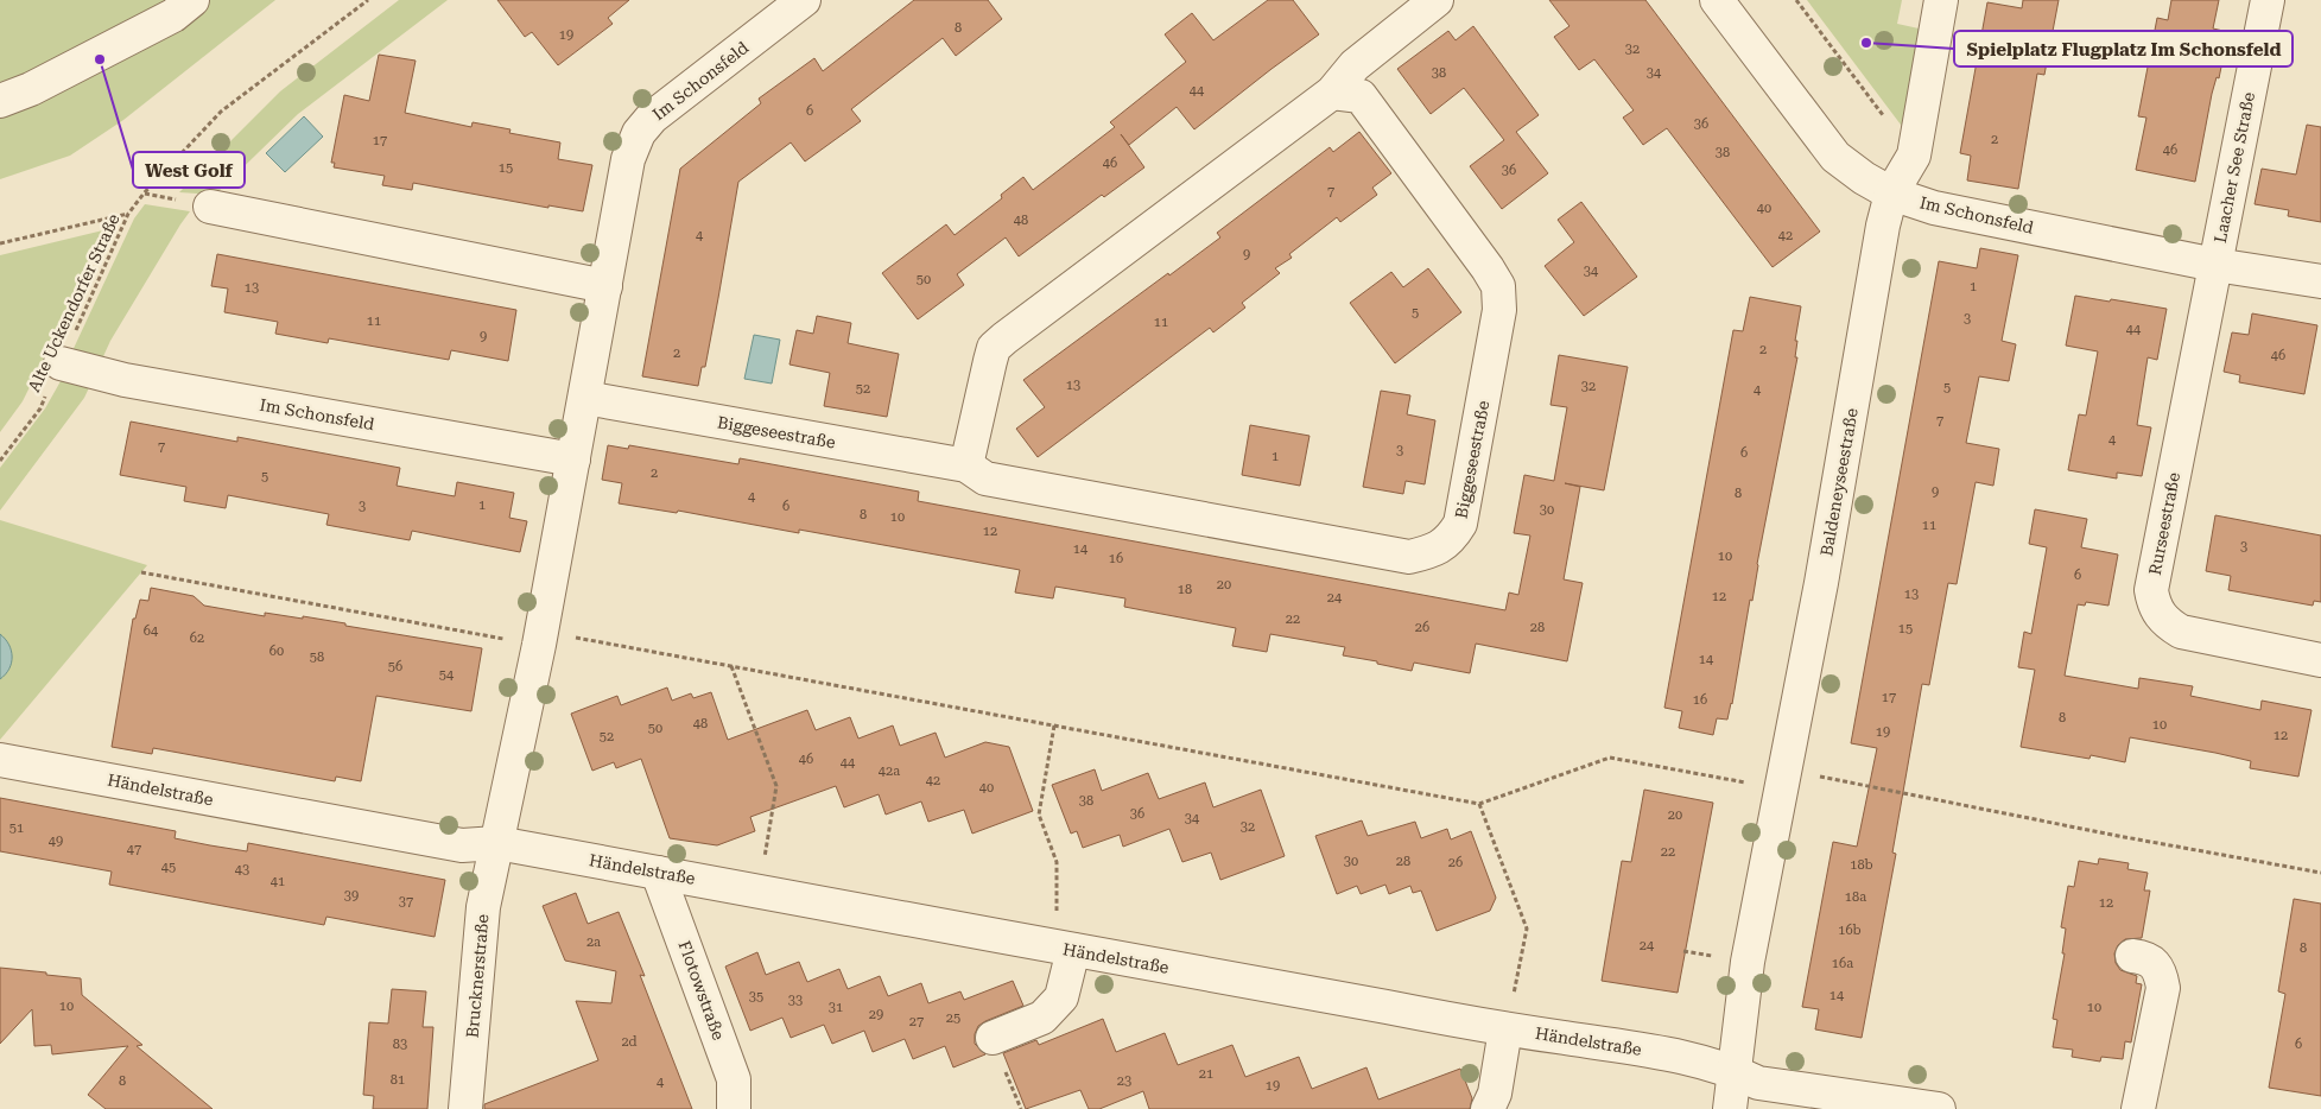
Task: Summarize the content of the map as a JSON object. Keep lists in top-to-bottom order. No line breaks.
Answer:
{"streets":{"street":["Im Schonsfeld","Laacher See Straße","Biggeseestraße","Baldeneyseestraße","Rurseestraße","Händelstraße","Brucknerstraße","Flotowstraße"],"path":["Alte Uckendorfer Straße"]},"crossings":[["Im Schonsfeld","Laacher See Straße"],["Im Schonsfeld","Alte Uckendorfer Straße"],["Im Schonsfeld","Biggeseestraße"],["Im Schonsfeld","Baldeneyseestraße"],["Im Schonsfeld","Rurseestraße"],["Laacher See Straße","Rurseestraße"],["Händelstraße","Brucknerstraße"],["Händelstraße","Flotowstraße"]],"places":["Spielplatz Flugplatz Im Schonsfeld","West Golf"],"house_numbers":["8","19","32","38","34","44","6","36","2","17","46","38","46","15","36","7","40","48","4","42","9","34","50","1","13","5","3","11","11","44","9","2","2","46","13","32","5","52","4","7","4","7","3","6","1","2","5","9","8","4","1","3","6","30","8","10","11","12","3","14","10","16","6","20","18","13","12","24","22","26","28","15","64","62","60","58","14","56","54","17","16","8","48","10","50","19","12","52","46","44","42a","42","40","38","36","20","34","32","51","49","47","22","30","28","26","18b","45","43","41","39","18a","37","12","16b","2a","24","8","16a","14","35","33","10","31","10","29","25","27","2d","83","6","21","81","8","23","4","19"]}
